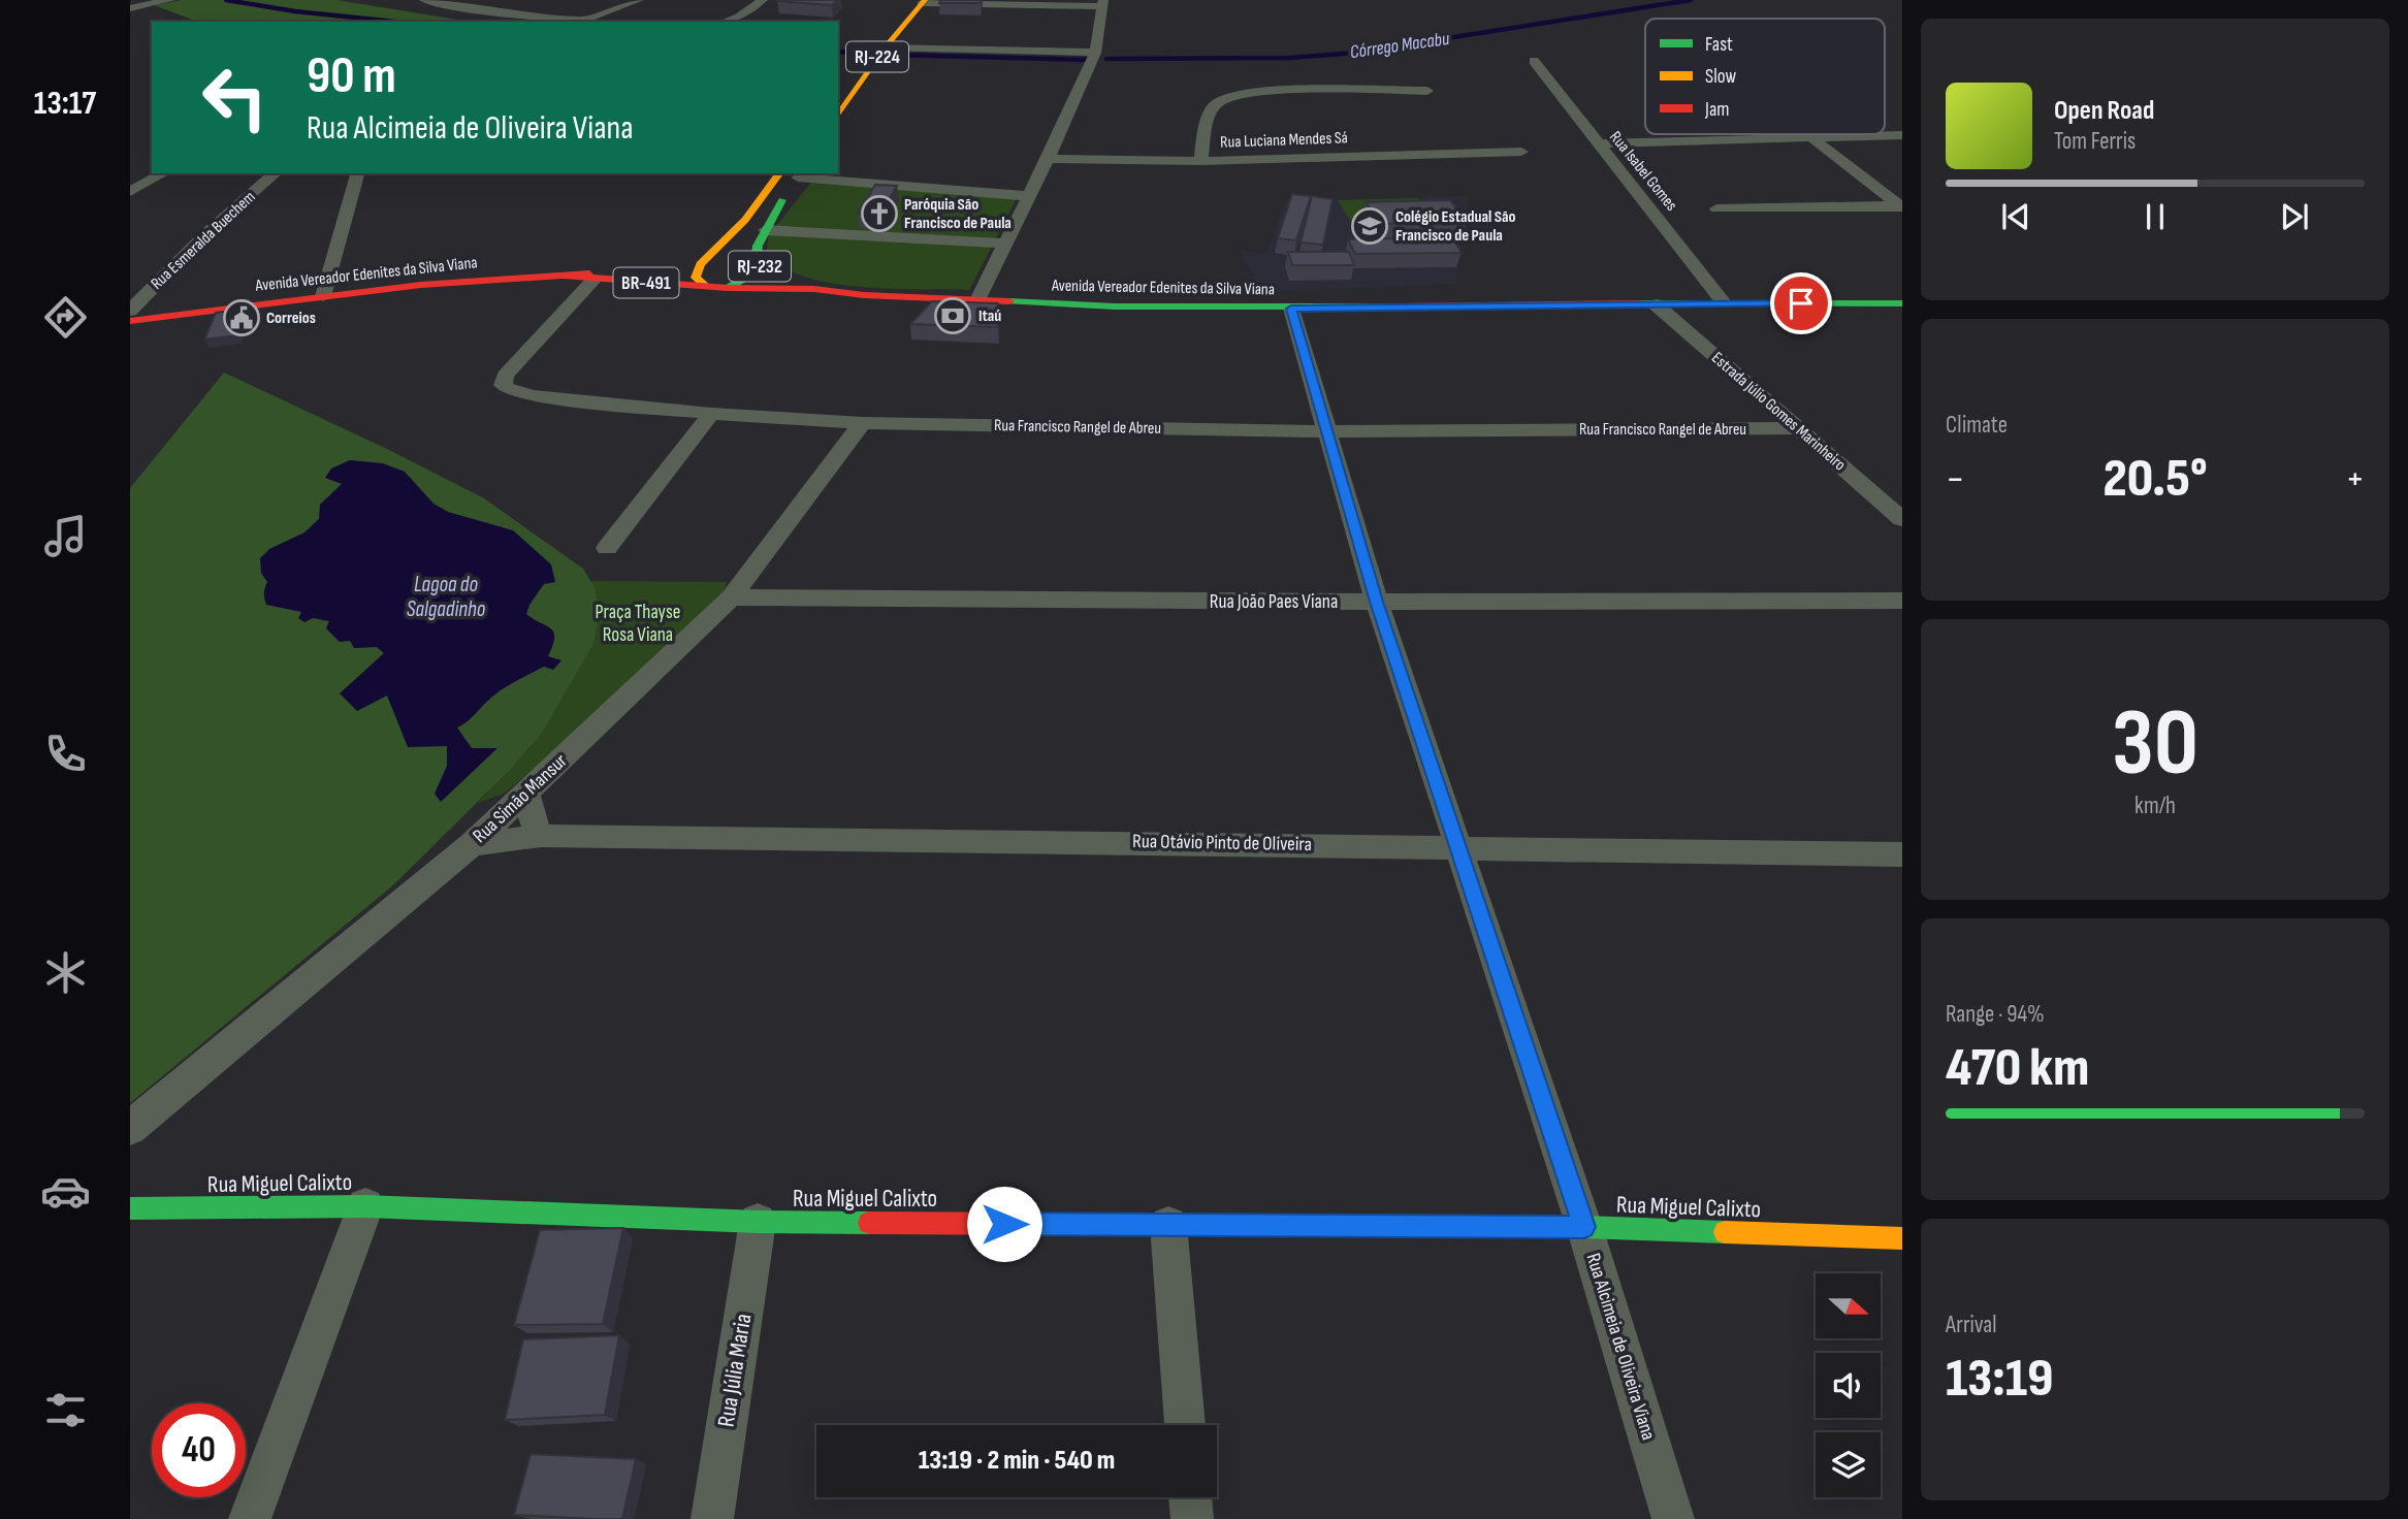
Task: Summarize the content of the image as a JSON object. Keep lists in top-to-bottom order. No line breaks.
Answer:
{"streets":{"main road":["RJ-224","RJ-232","Avenida Vereador Edenites da Silva Viana","BR-491","Rua Miguel Calixto"],"street":["Rua Luciana Mendes Sá","Rua Isabel Gomes","Rua Esmeralda Buechem","Estrada Júlio Gomes Marinheiro","Rua Francisco Rangel de Abreu","Rua João Paes Viana","Rua Simão Mansur","Rua Otávio Pinto de Oliveira","Rua Alcimeia de Oliveira Viana","Rua Júlia Maria"]},"crossings":[["Rua Isabel Gomes","Avenida Vereador Edenites da Silva Viana"],["Avenida Vereador Edenites da Silva Viana","Estrada Júlio Gomes Marinheiro"],["Avenida Vereador Edenites da Silva Viana","Rua Francisco Rangel de Abreu"],["Avenida Vereador Edenites da Silva Viana","Rua Alcimeia de Oliveira Viana"],["Estrada Júlio Gomes Marinheiro","Rua Francisco Rangel de Abreu"],["Rua Francisco Rangel de Abreu","Rua Simão Mansur"],["Rua Francisco Rangel de Abreu","Rua Alcimeia de Oliveira Viana"],["Rua João Paes Viana","Rua Simão Mansur"],["Rua João Paes Viana","Rua Alcimeia de Oliveira Viana"],["Rua Simão Mansur","Rua Otávio Pinto de Oliveira"],["Rua Otávio Pinto de Oliveira","Rua Alcimeia de Oliveira Viana"],["Rua Miguel Calixto","Rua Alcimeia de Oliveira Viana"],["Rua Miguel Calixto","Rua Júlia Maria"]],"water":["Córrego Macabu","Lagoa do Salgadinho"],"parks":["Praça Thayse Rosa Viana"],"places":{"church":["Paróquia São Francisco de Paula"],"school or university":["Colégio Estadual São Francisco de Paula"],"bank":["Itaú"],"public building":["Correios"]},"legend":["Fast","Slow","Jam"],"north":"right","page":{"tabs":"13:17","turn":["90 m","Rua Alcimeia de Oliveira Viana"],"song":["Open Road","Tom Ferris"],"tile":["Climate",["30","km/h"],["Range · 94%","470 km"],["Arrival","13:19"]],"heat":["−","20.5°","+"],"limit":"40","trip":"13:19 · 2 min · 540 m"}}
